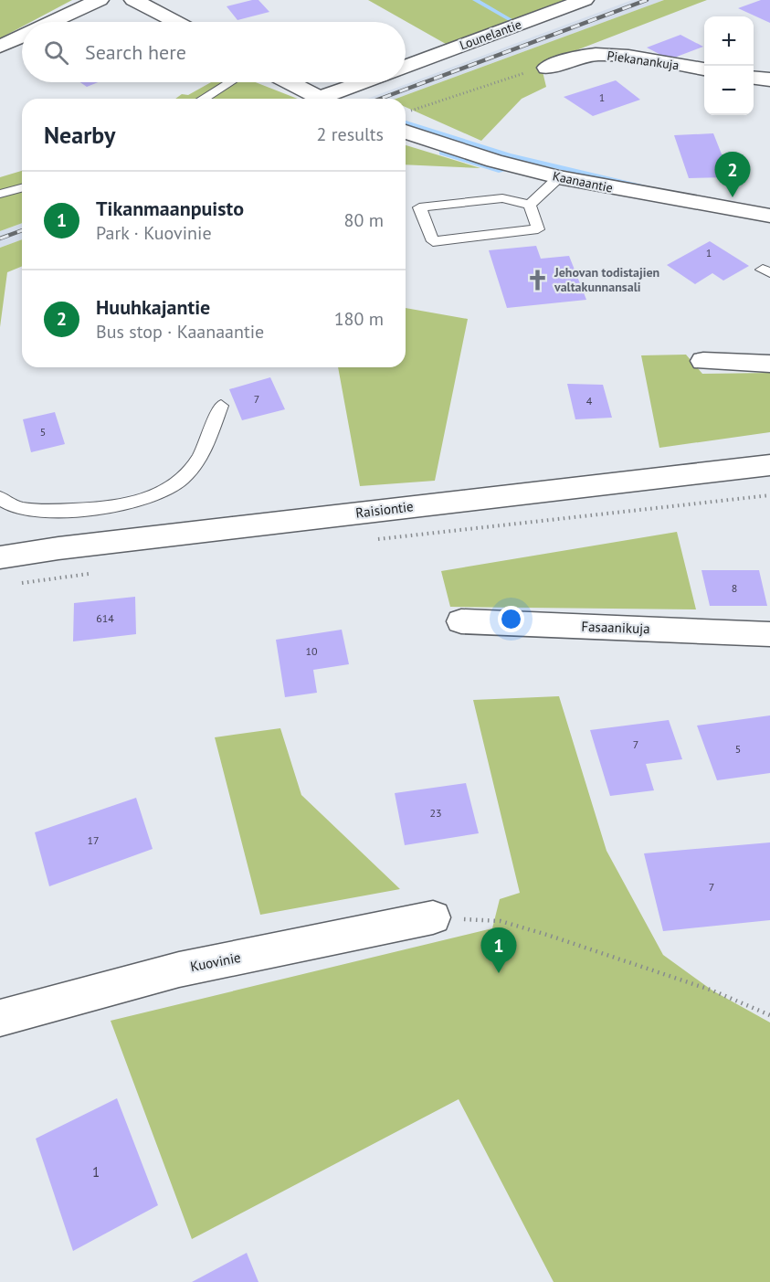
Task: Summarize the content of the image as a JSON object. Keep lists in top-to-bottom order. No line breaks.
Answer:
{"streets":{"street":["Lounelantie","Piekanankuja","Kaanaantie","Raisiontie","Fasaanikuja","Kuovinie"]},"places":{"church":["Jehovan todistajien valtakunnansali"]},"house_numbers":["1","1","7","4","5","8","614","10","7","5","23","17","7","1"],"page":{"map_buttons":["+","−"],"search":"Search here","heading":["Nearby","2 results"],"pins":["2","1"],"list":[{"mark":"1","name":"Tikanmaanpuisto","note":"Park · Kuovinie","value":"80 m"},{"mark":"2","name":"Huuhkajantie","note":"Bus stop · Kaanaantie","value":"180 m"}]}}
